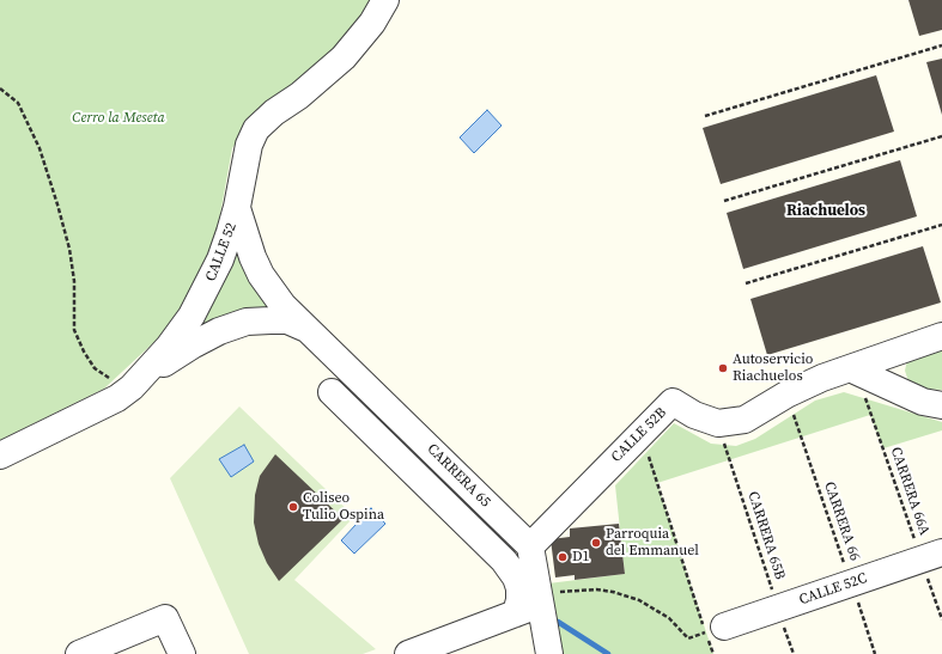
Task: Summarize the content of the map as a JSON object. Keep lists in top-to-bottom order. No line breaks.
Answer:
{"streets":{"street":["CALLE 52","CALLE 52B","CARRERA 65","CALLE 52C"],"path":["CARRERA 66A","CARRERA 66","CARRERA 65B"]},"crossings":[["CALLE 52","CARRERA 65"],["CALLE 52B","CARRERA 65"],["CALLE 52B","CARRERA 66A"],["CALLE 52B","CARRERA 66"],["CALLE 52B","CARRERA 65B"],["CARRERA 66A","CALLE 52C"],["CARRERA 66","CALLE 52C"],["CARRERA 65B","CALLE 52C"]],"districts":["Riachuelos"],"parks":["Cerro la Meseta"],"places":["Autoservicio Riachuelos","Coliseo Tulio Ospina","Parroquia del Emmanuel","D1"]}
